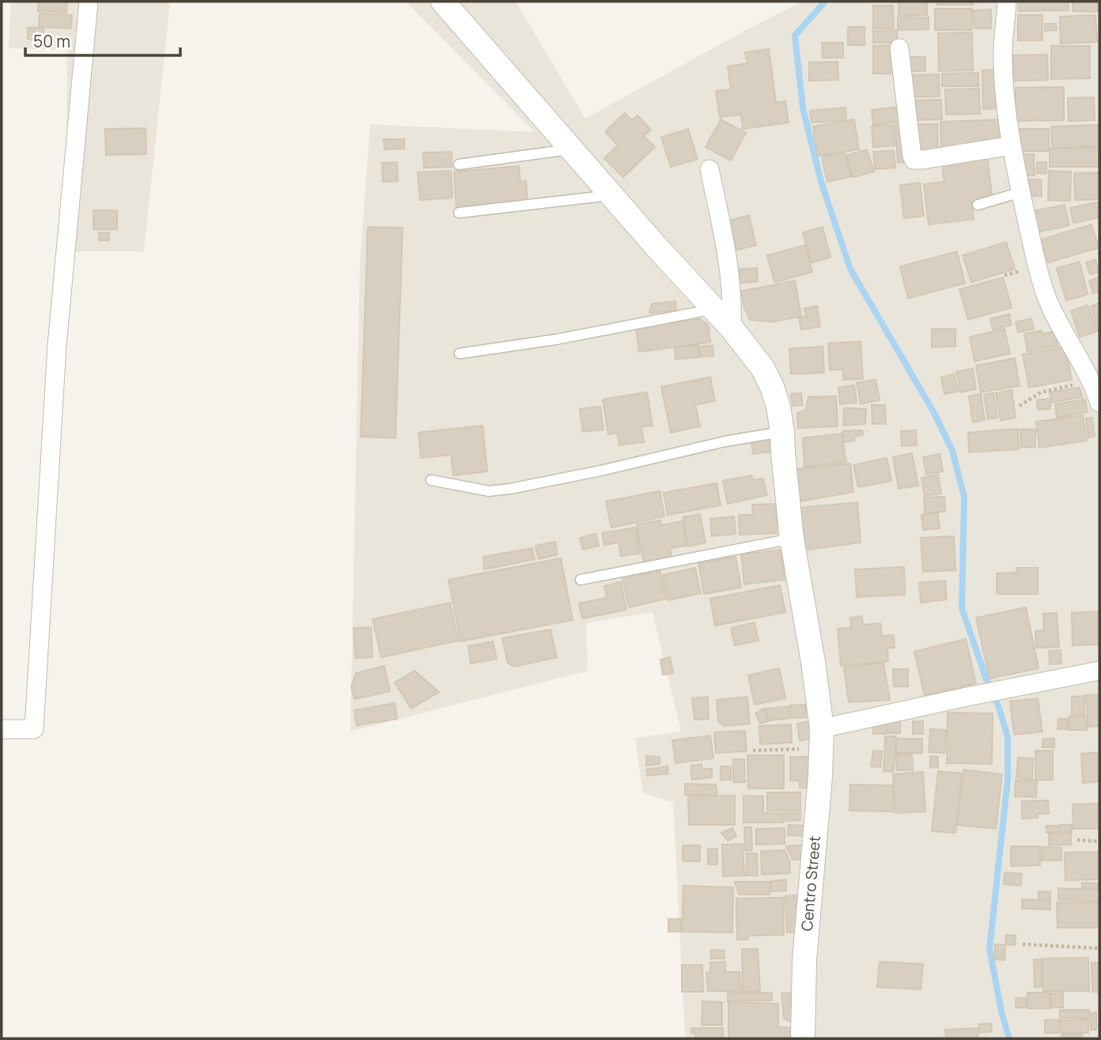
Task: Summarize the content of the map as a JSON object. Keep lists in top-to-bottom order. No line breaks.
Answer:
{"streets":{"street":["Centro Street"]},"scale_bar":"50 m"}
